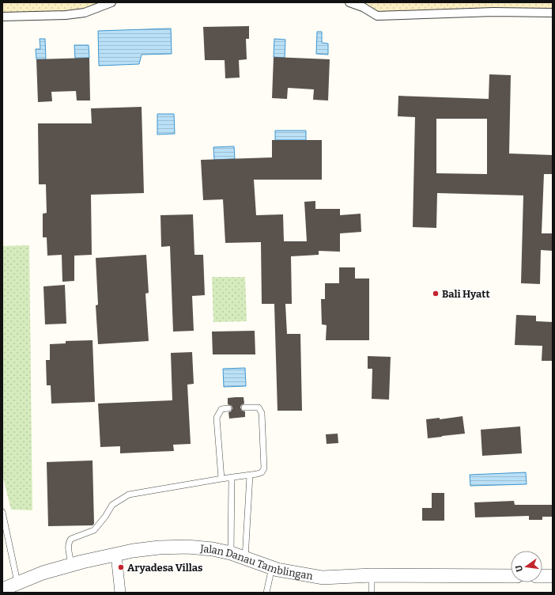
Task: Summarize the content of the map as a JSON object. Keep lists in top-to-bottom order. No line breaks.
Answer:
{"streets":{"street":["Jalan Danau Tamblingan"]},"places":["Bali Hyatt","Aryadesa Villas"],"north":"left"}
